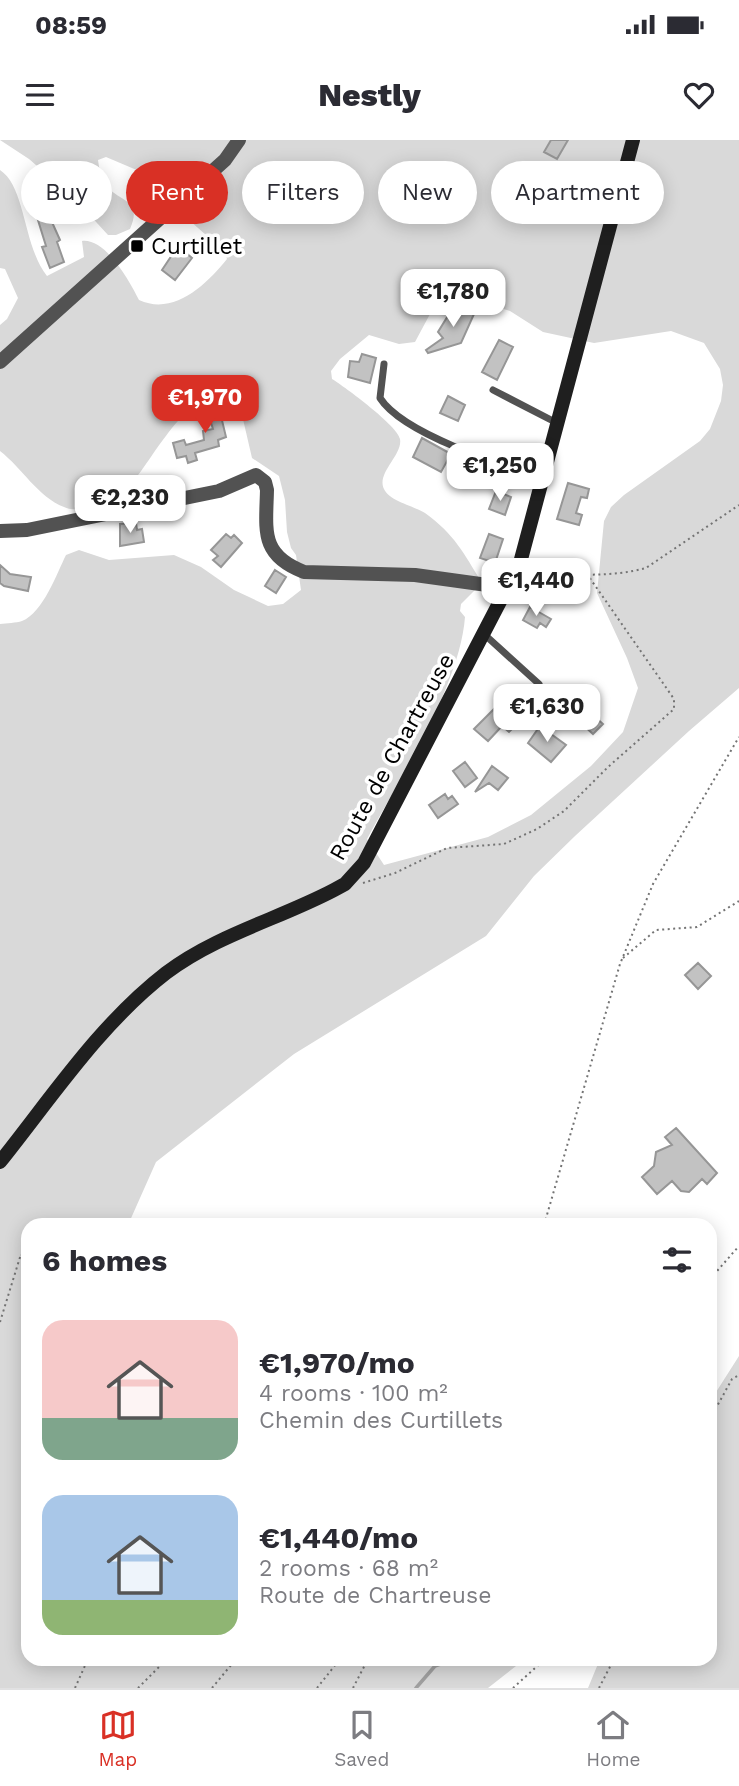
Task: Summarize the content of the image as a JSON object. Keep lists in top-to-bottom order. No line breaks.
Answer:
{"streets":{"main road":["Route de Chartreuse"]},"places":{"transit":["Curtillet"]},"page":{"status":"08:59","header":"Nestly","chip":["Buy","Rent","Filters","New","Apartment"],"price":["€1,780","€1,970","€1,250","€2,230","€1,440","€1,630"],"heading":"6 homes","list":[{"name":"€1,970/mo","note":"4 rooms · 100 m² · Chemin des Curtillets"},{"name":"€1,440/mo","note":"2 rooms · 68 m² · Route de Chartreuse"}],"tabs":["Map","Saved","Home"]}}
